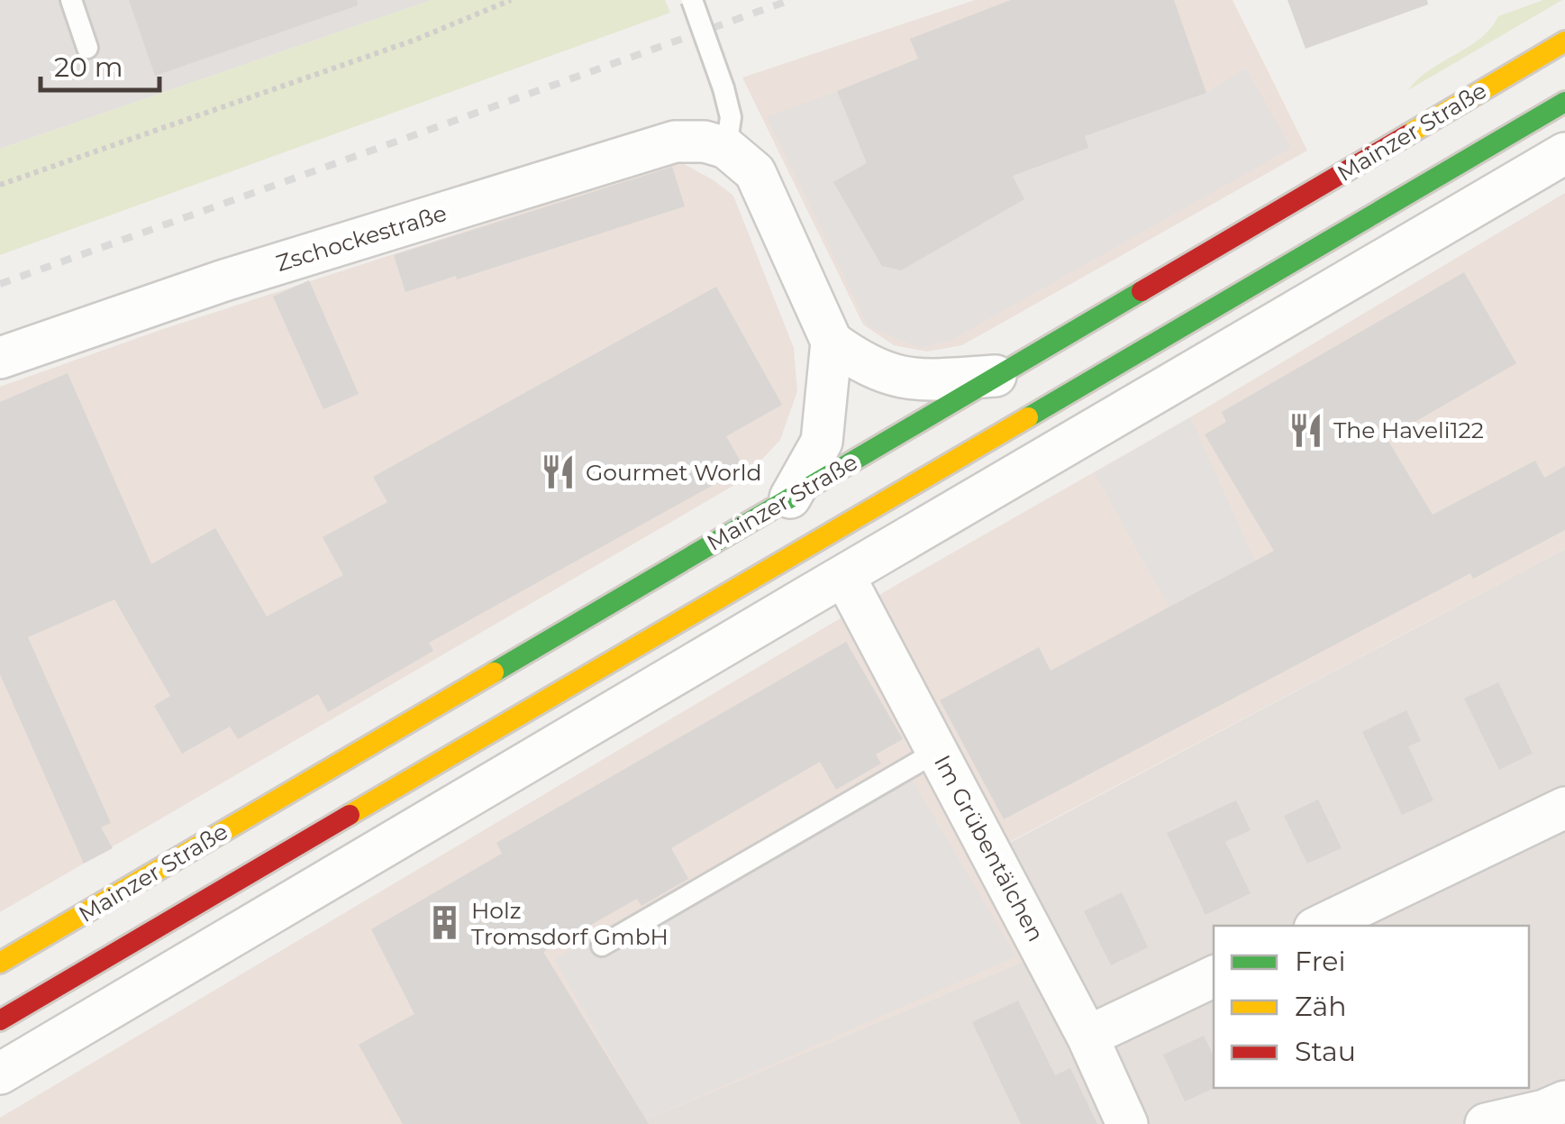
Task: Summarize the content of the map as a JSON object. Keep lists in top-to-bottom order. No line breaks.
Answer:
{"streets":{"main road":["Mainzer Straße"],"street":["Zschockestraße","Im Grübentälchen"]},"places":{"restaurant":["The Haveli122","Gourmet World"],"building":["Holz Tromsdorf GmbH"]},"legend":["Frei","Zäh","Stau"],"scale_bar":"20 m"}
